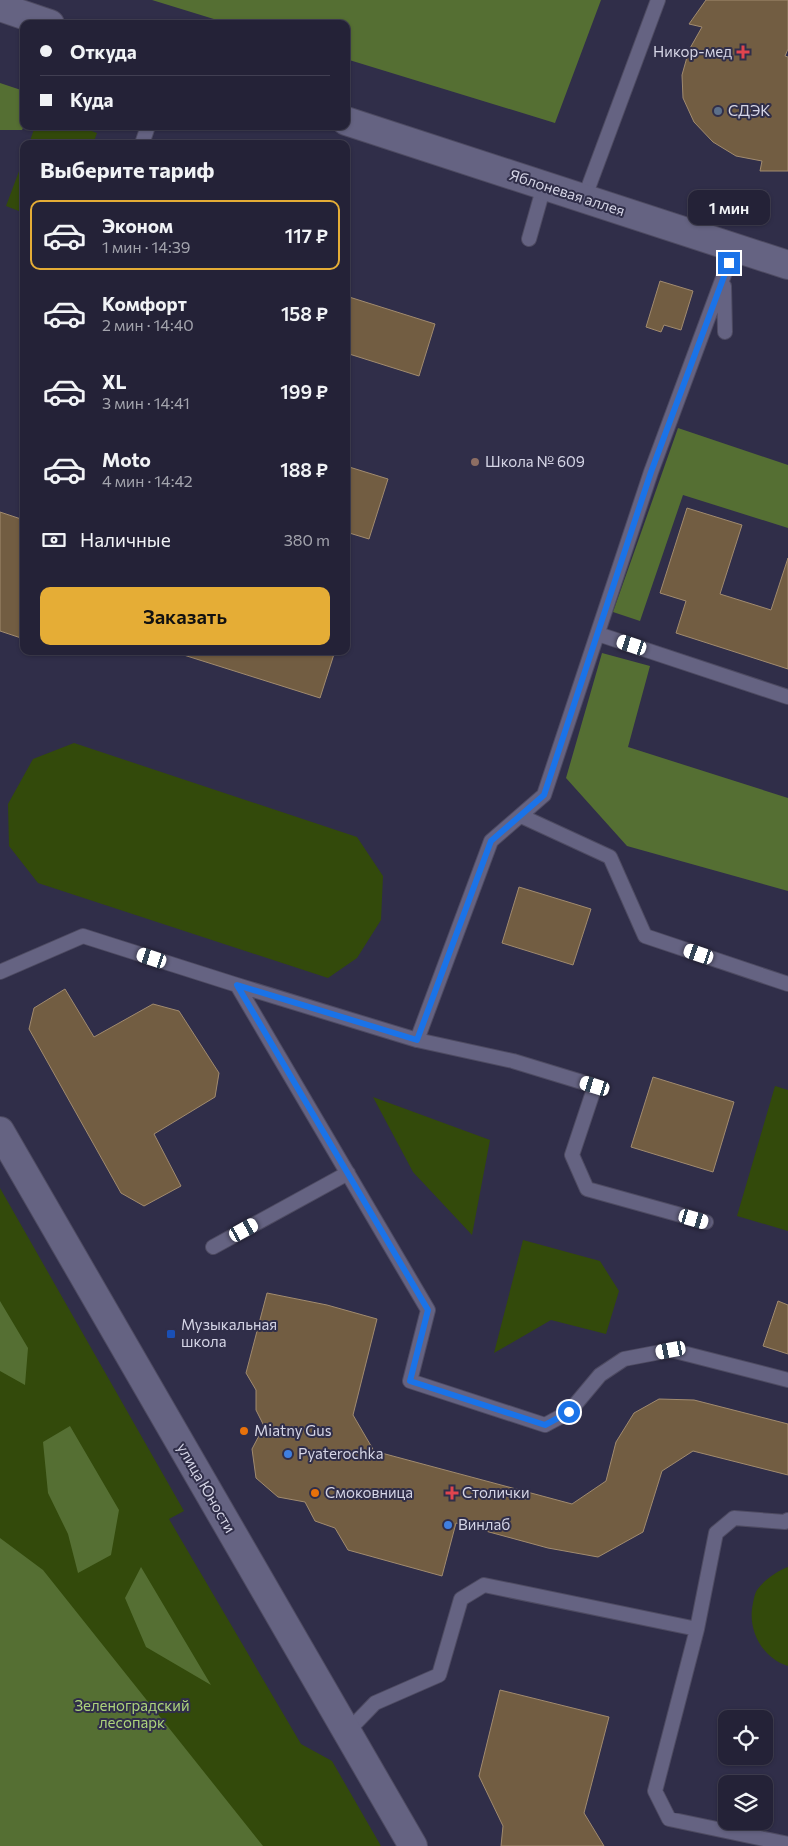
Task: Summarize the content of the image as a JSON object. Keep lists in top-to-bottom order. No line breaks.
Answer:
{"streets":{"street":["Яблоневая аллея","улица Юности"]},"parks":["Зеленоградский лесопарк"],"places":{"health":["Никор-мед","Столички"],"other":["СДЭК","Школа № 609","Miatny Gus","Pyaterochka","Смоковница","Винлаб"],"transit":["Музыкальная школа"]},"page":{"banner":["Откуда","Куда"],"heading":"Выберите тариф","bubble":"1 мин","list":[{"name":"Эконом","note":"1 мин · 14:39","value":"117 ₽"},{"name":"Комфорт","note":"2 мин · 14:40","value":"158 ₽"},{"name":"XL","note":"3 мин · 14:41","value":"199 ₽"},{"name":"Moto","note":"4 мин · 14:42","value":"188 ₽"}],"pay":["Наличные","380 m"],"buttons":"Заказать"}}
